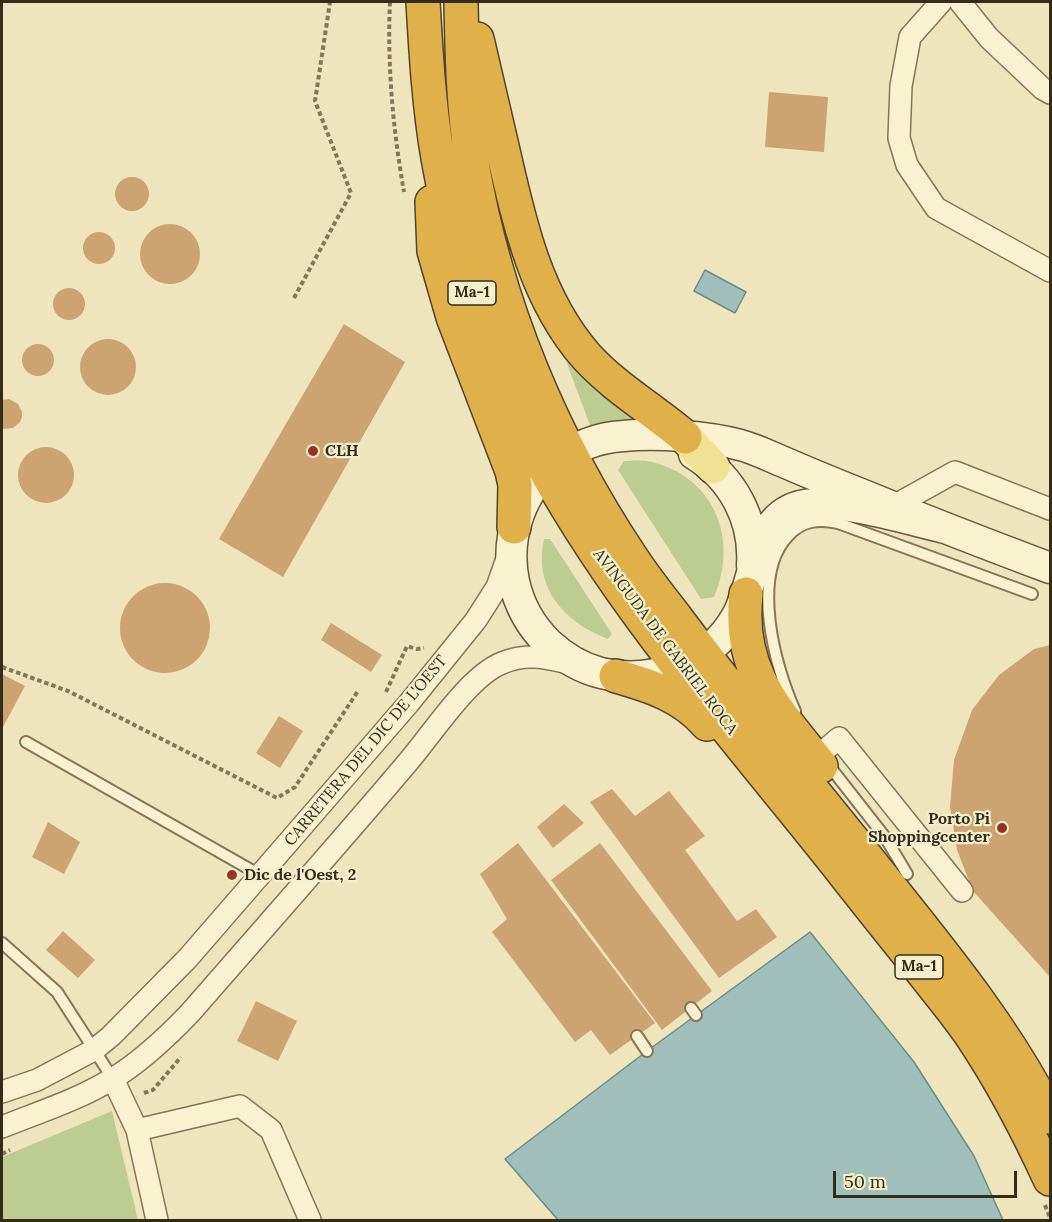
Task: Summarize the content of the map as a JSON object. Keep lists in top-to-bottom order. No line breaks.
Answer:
{"streets":{"highway":["Ma-1","AVINGUDA DE GABRIEL ROCA"],"street":["CARRETERA DEL DIC DE L'OEST"]},"places":["CLH","Porto Pi Shoppingcenter","Dic de l'Oest, 2"],"scale_bar":"50 m"}
